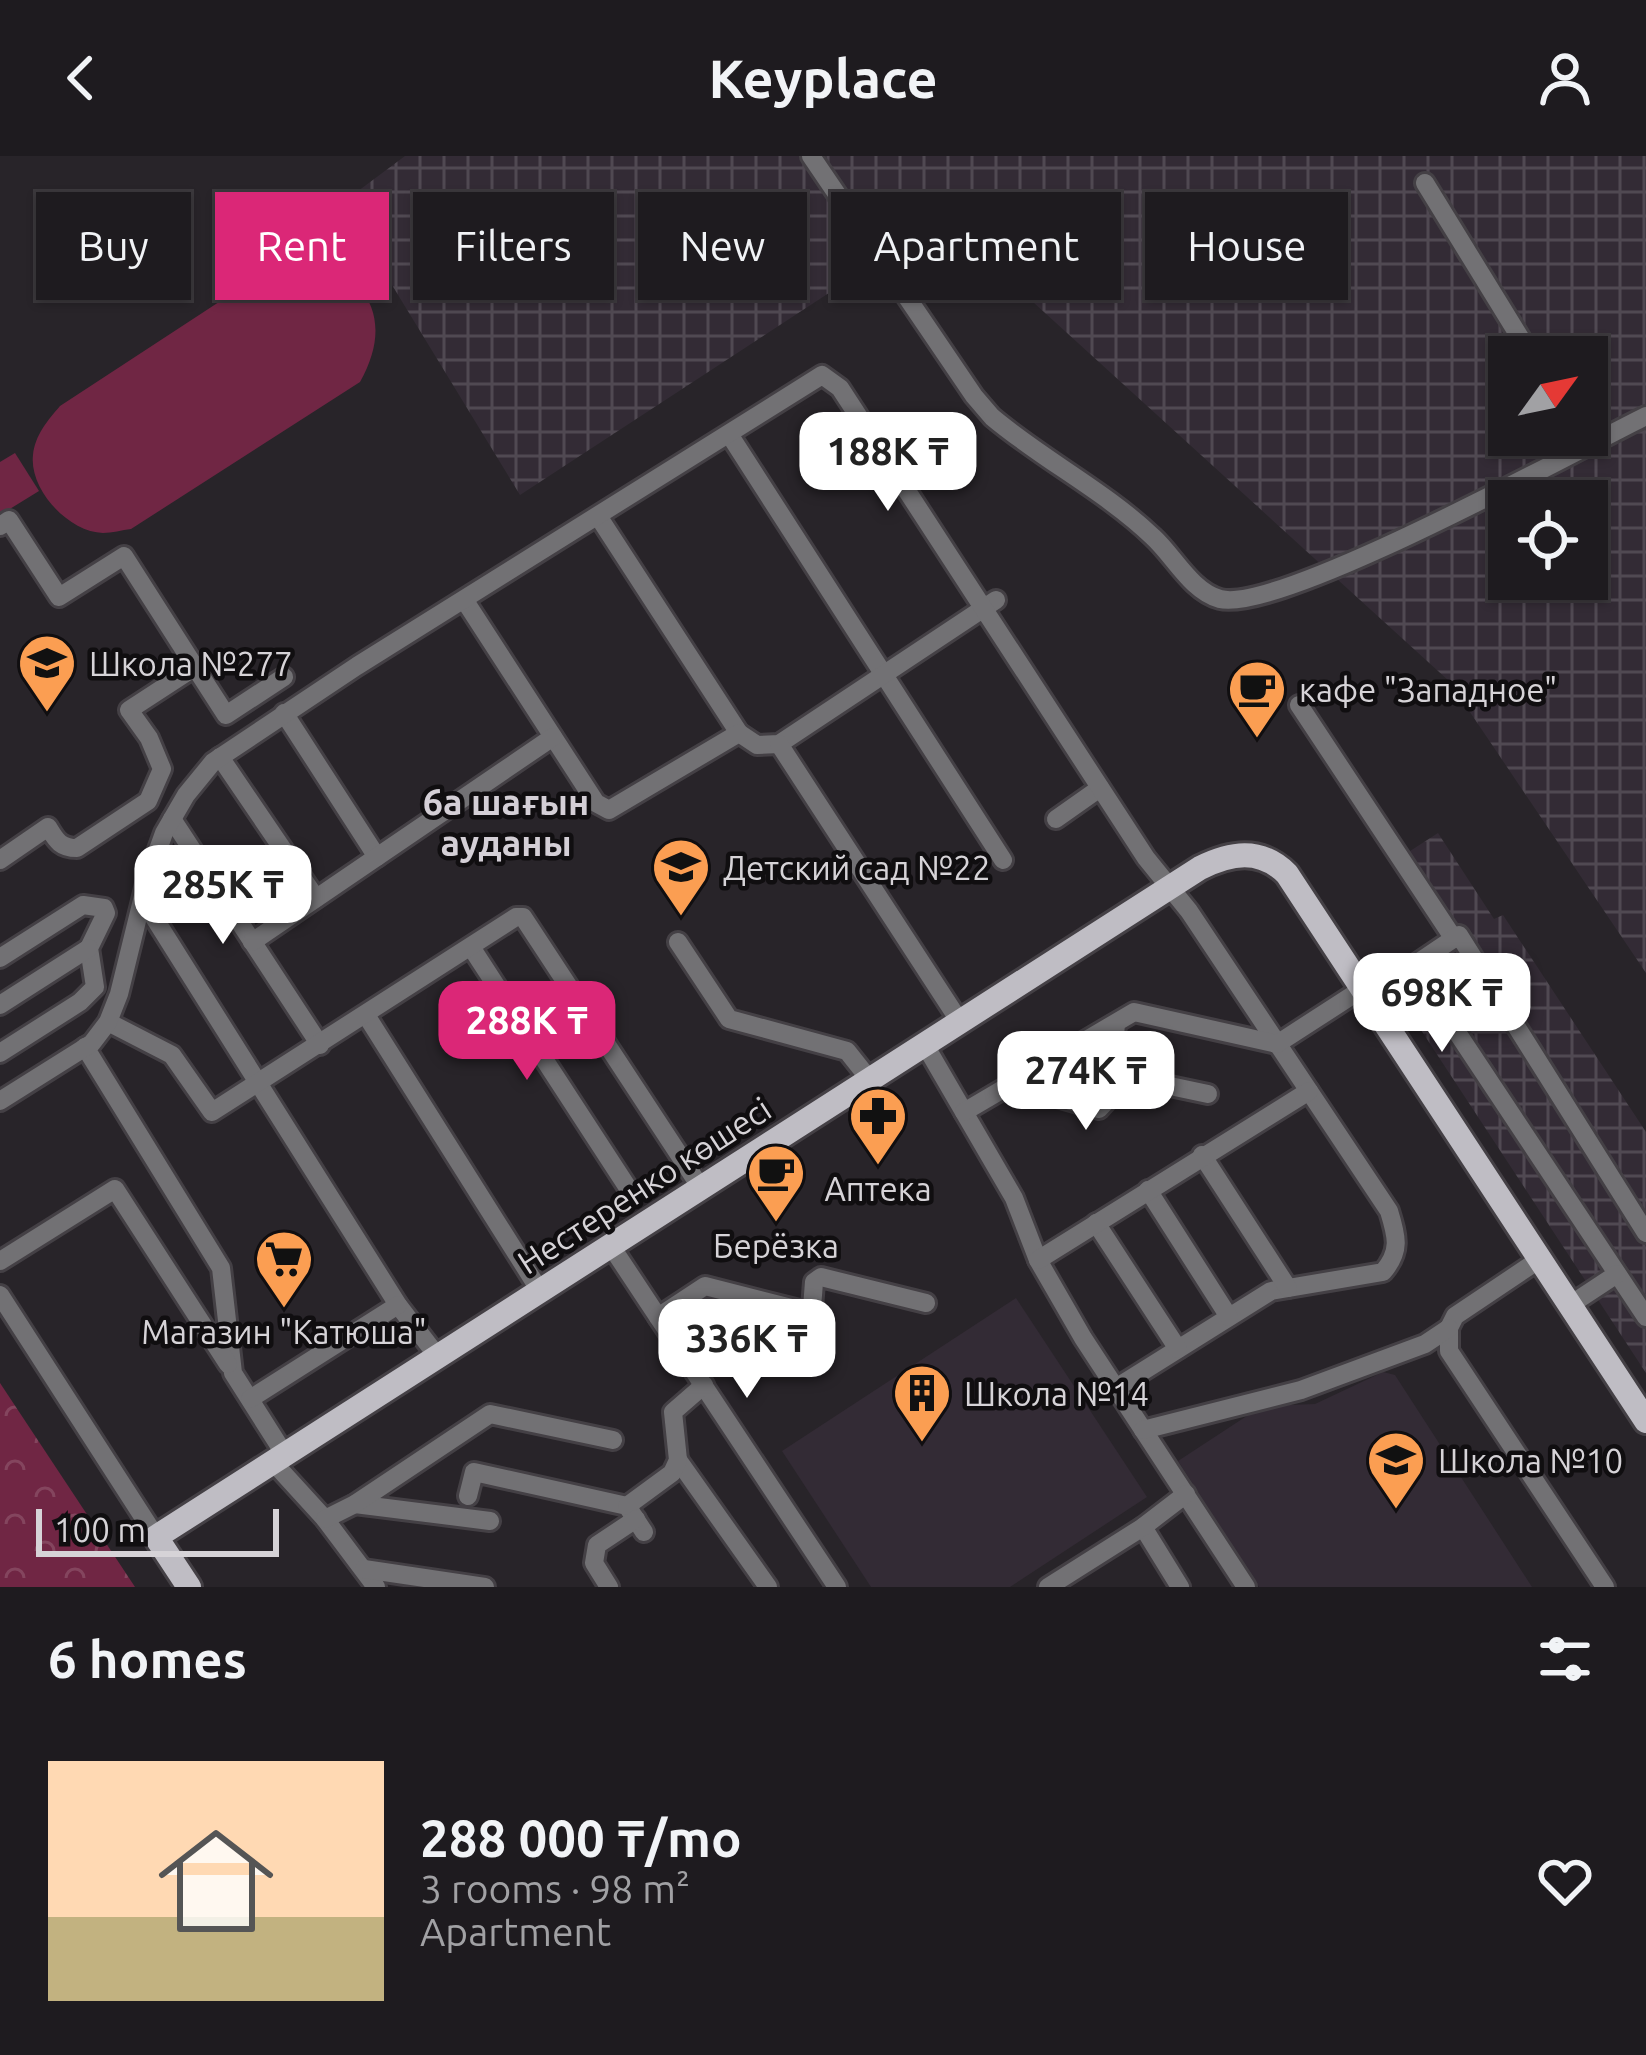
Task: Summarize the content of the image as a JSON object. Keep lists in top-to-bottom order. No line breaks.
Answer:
{"streets":{"main road":["Нестеренко көшесі"]},"districts":["6а шағын ауданы"],"places":{"school or university":["Школа №277","Детский сад №22","Школа №10"],"cafe":["кафе \"Западное\"","Берёзка"],"pharmacy":["Аптека"],"supermarket":["Магазин \"Катюша\""],"building":["Школа №14"]},"scale_bar":"100 m","north":"top right","page":{"header":"Keyplace","chip":["Buy","Rent","Filters","New","Apartment","House"],"price":["188K ₸","285K ₸","698K ₸","288K ₸","274K ₸","336K ₸"],"scale":"100 m","heading":"6 homes","list":[{"name":"288 000 ₸/mo","note":"3 rooms · 98 m² · Apartment"}]}}
